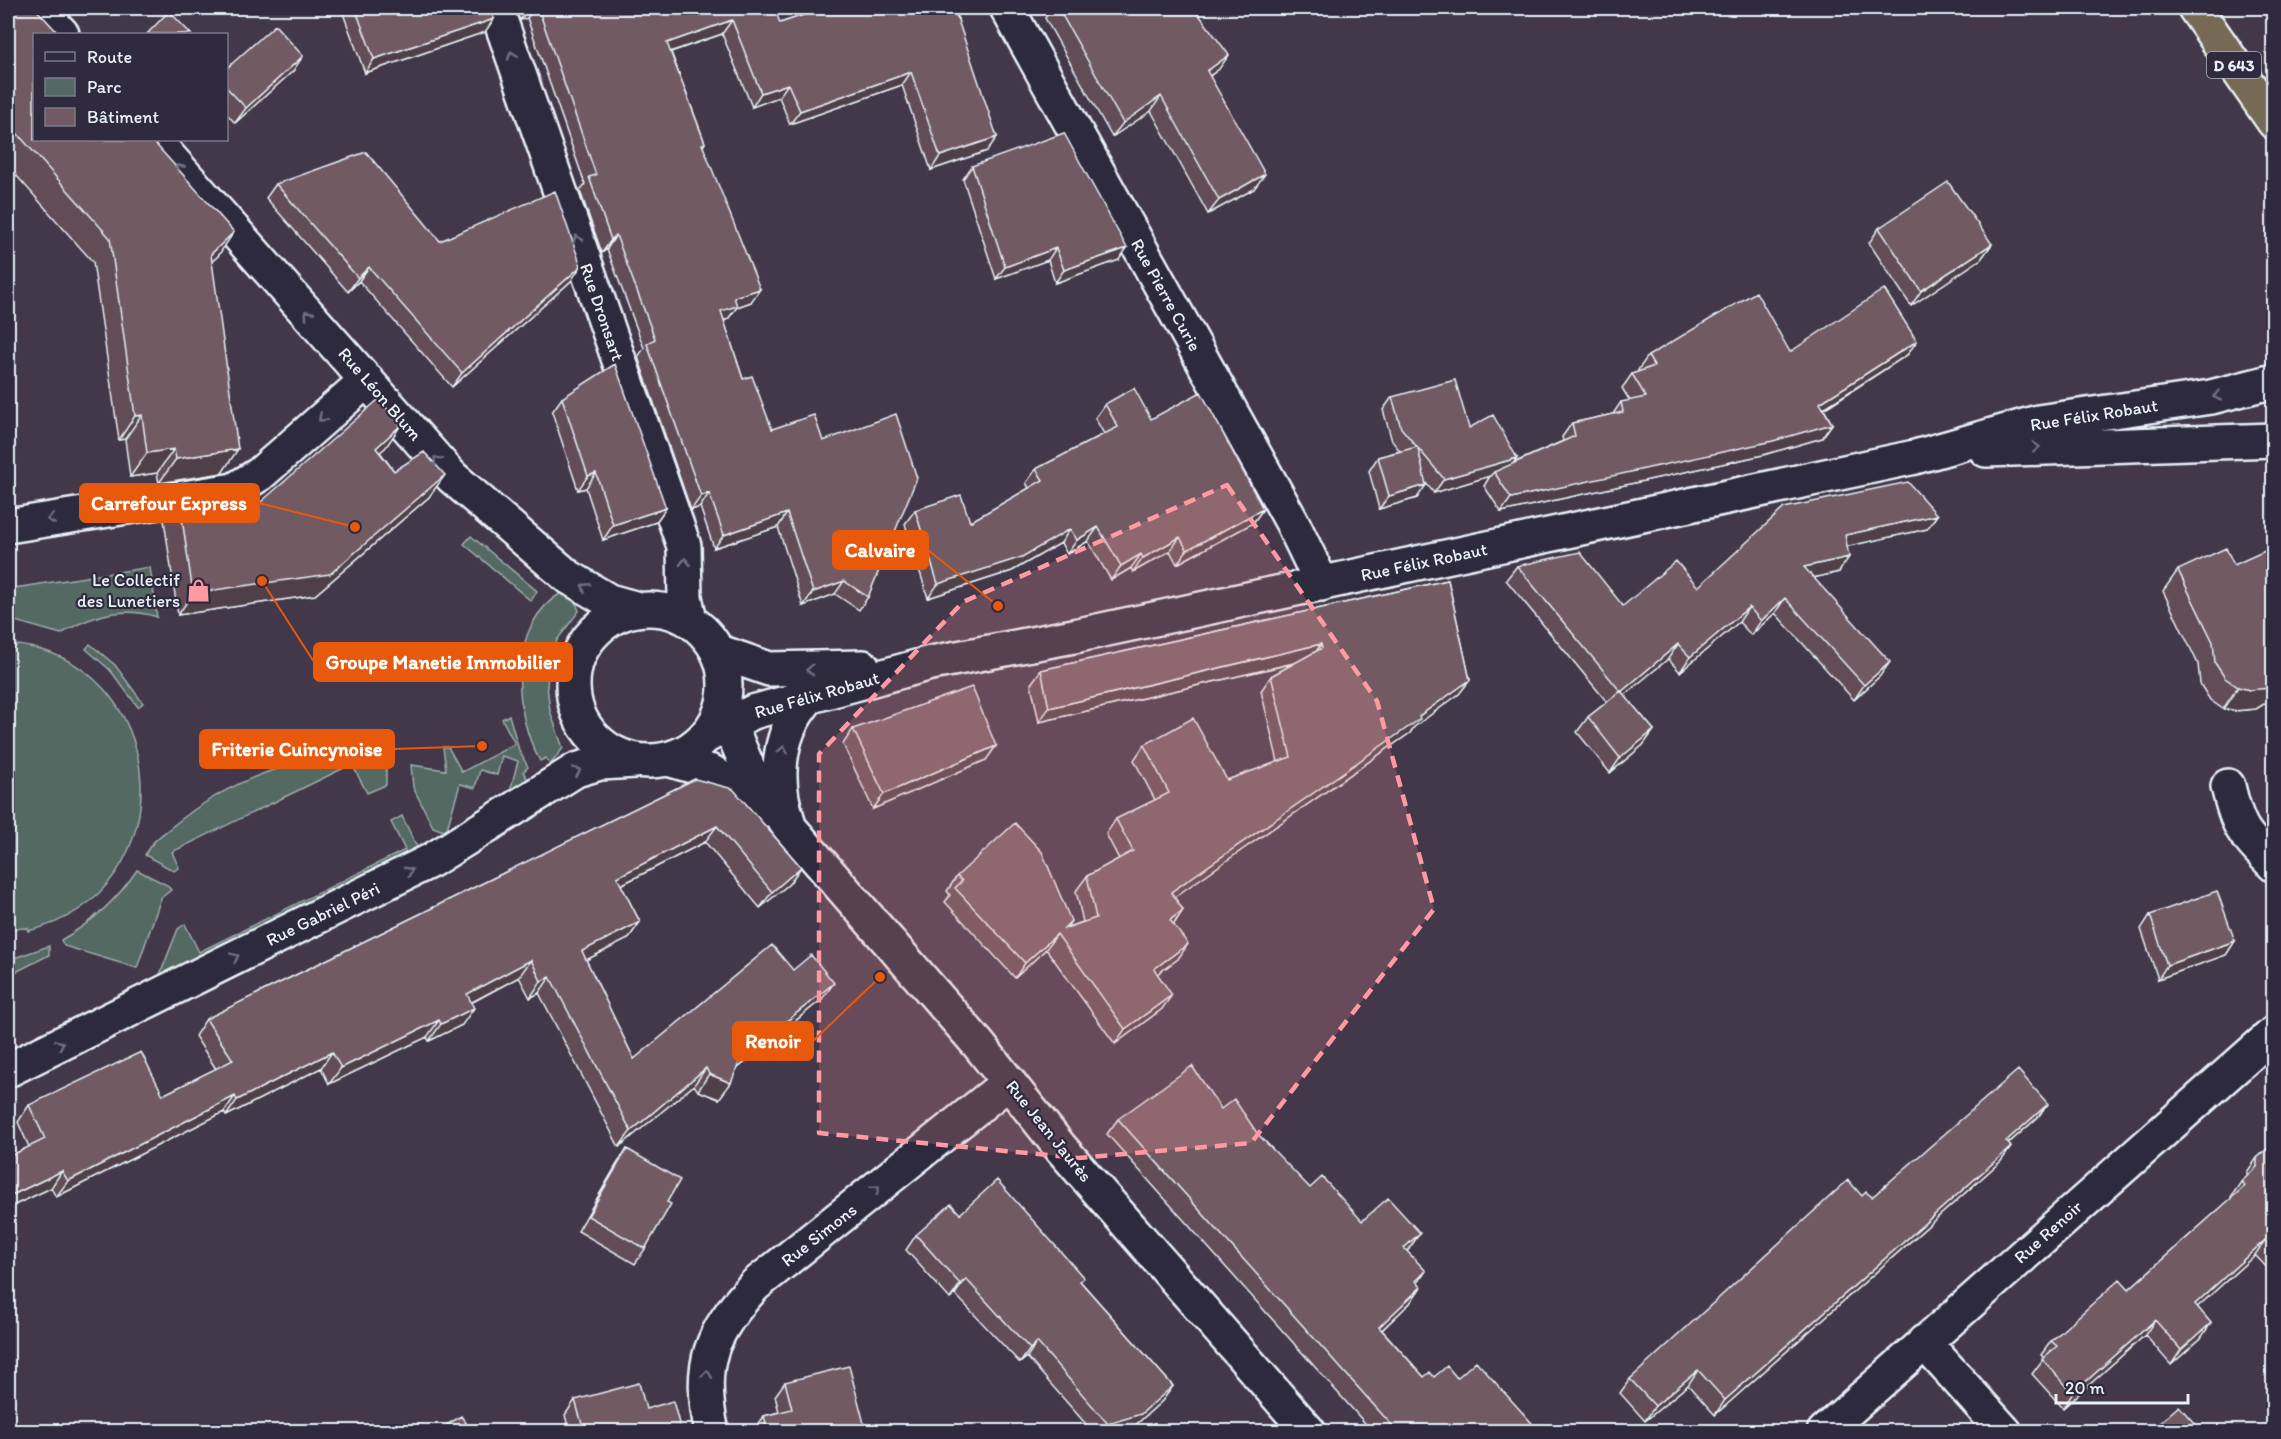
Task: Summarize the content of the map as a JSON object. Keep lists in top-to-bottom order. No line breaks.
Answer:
{"streets":{"highway":["D 643"],"street":["Rue Pierre Curie","Rue Dronsart","Rue Léon Blum","Rue Félix Robaut","Rue Gabriel Péri","Rue Jean Jaurès","Rue Renoir","Rue Simons"]},"crossings":[["Rue Pierre Curie","Rue Félix Robaut"],["Rue Dronsart","Rue Léon Blum"],["Rue Dronsart","Rue Félix Robaut"],["Rue Dronsart","Rue Gabriel Péri"],["Rue Dronsart","Rue Jean Jaurès"],["Rue Léon Blum","Rue Félix Robaut"],["Rue Léon Blum","Rue Gabriel Péri"],["Rue Léon Blum","Rue Jean Jaurès"],["Rue Félix Robaut","Rue Gabriel Péri"],["Rue Félix Robaut","Rue Jean Jaurès"],["Rue Gabriel Péri","Rue Jean Jaurès"],["Rue Jean Jaurès","Rue Simons"]],"one_way":["Rue Dronsart","Rue Léon Blum","Rue Gabriel Péri","Rue Simons"],"places":{"other":["Carrefour Express","Groupe Manetie Immobilier","Calvaire","Friterie Cuincynoise","Renoir"],"shop":["Le Collectif des Lunetiers"]},"legend":["Route","Parc","Bâtiment"],"scale_bar":"20 m"}
